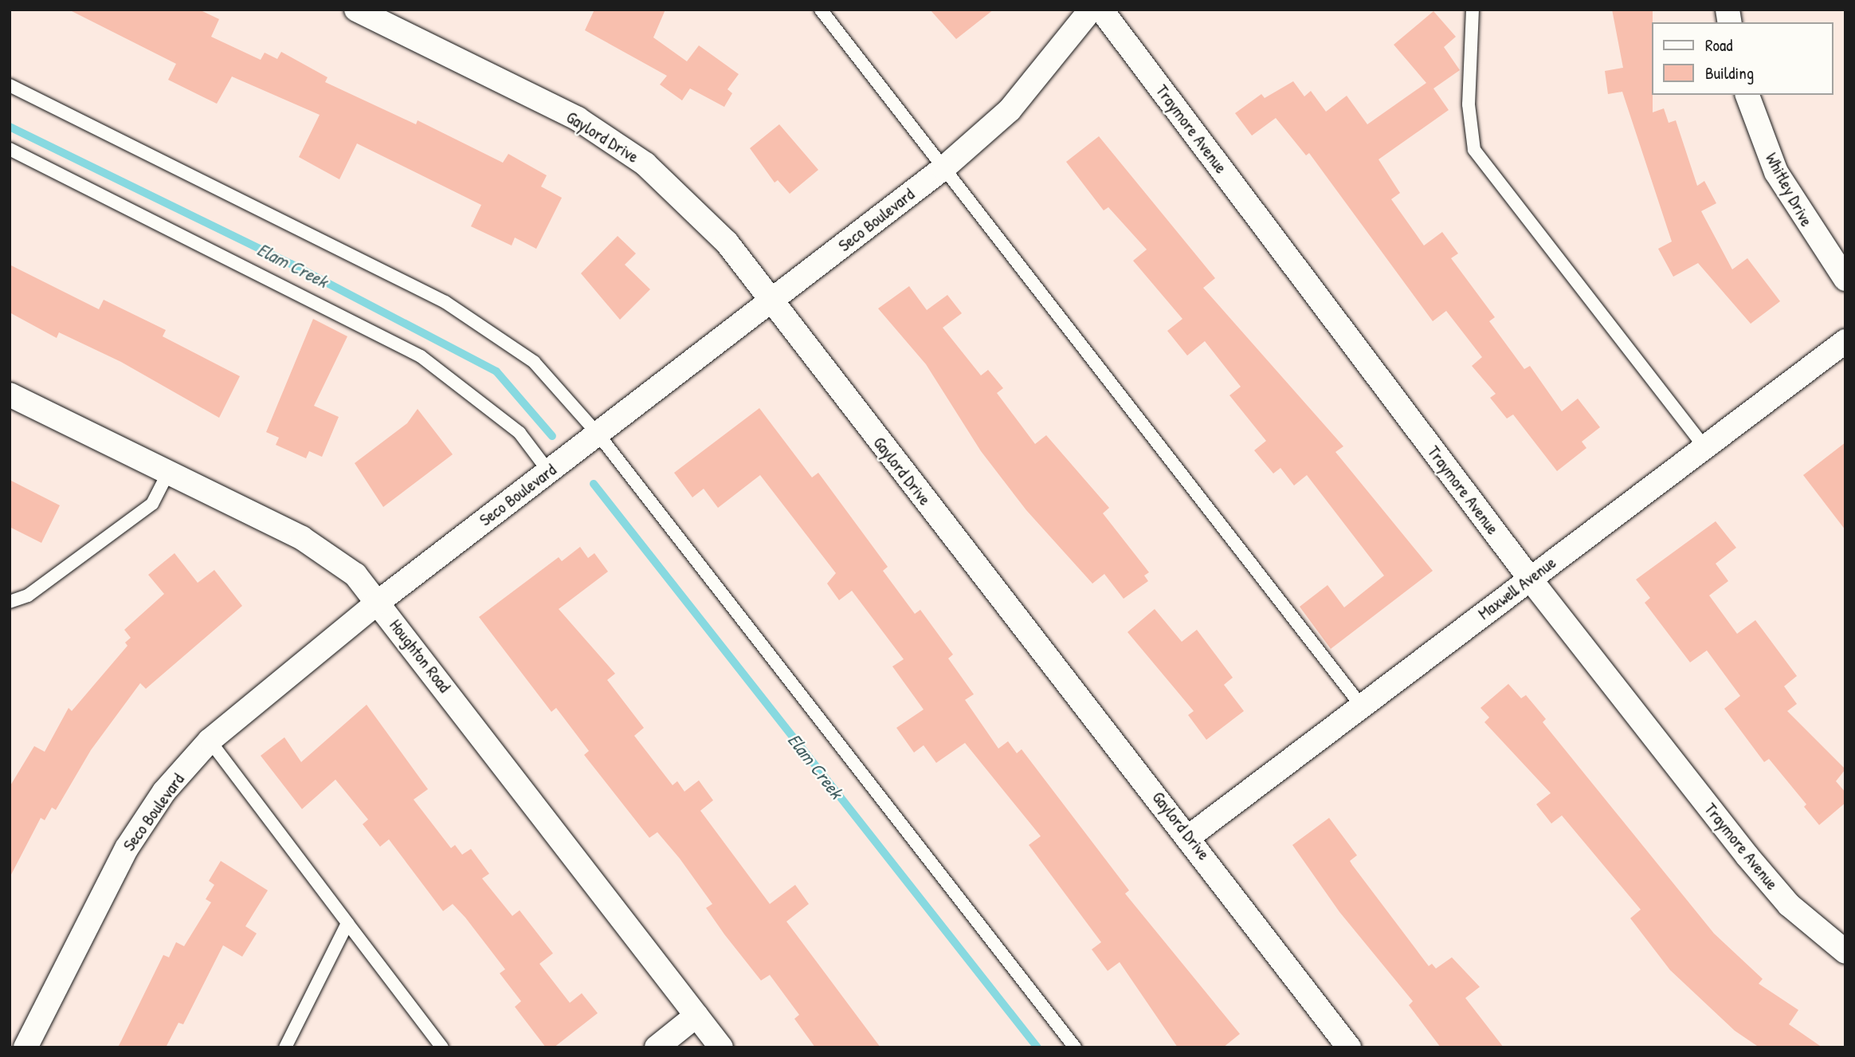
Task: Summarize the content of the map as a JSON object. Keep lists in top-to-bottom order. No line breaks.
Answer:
{"streets":{"street":["Traymore Avenue","Gaylord Drive","Whitley Drive","Seco Boulevard","Maxwell Avenue","Houghton Road"]},"crossings":[["Traymore Avenue","Maxwell Avenue"],["Gaylord Drive","Seco Boulevard"],["Gaylord Drive","Maxwell Avenue"],["Seco Boulevard","Houghton Road"]],"water":["Elam Creek"],"legend":["Road","Building"]}
